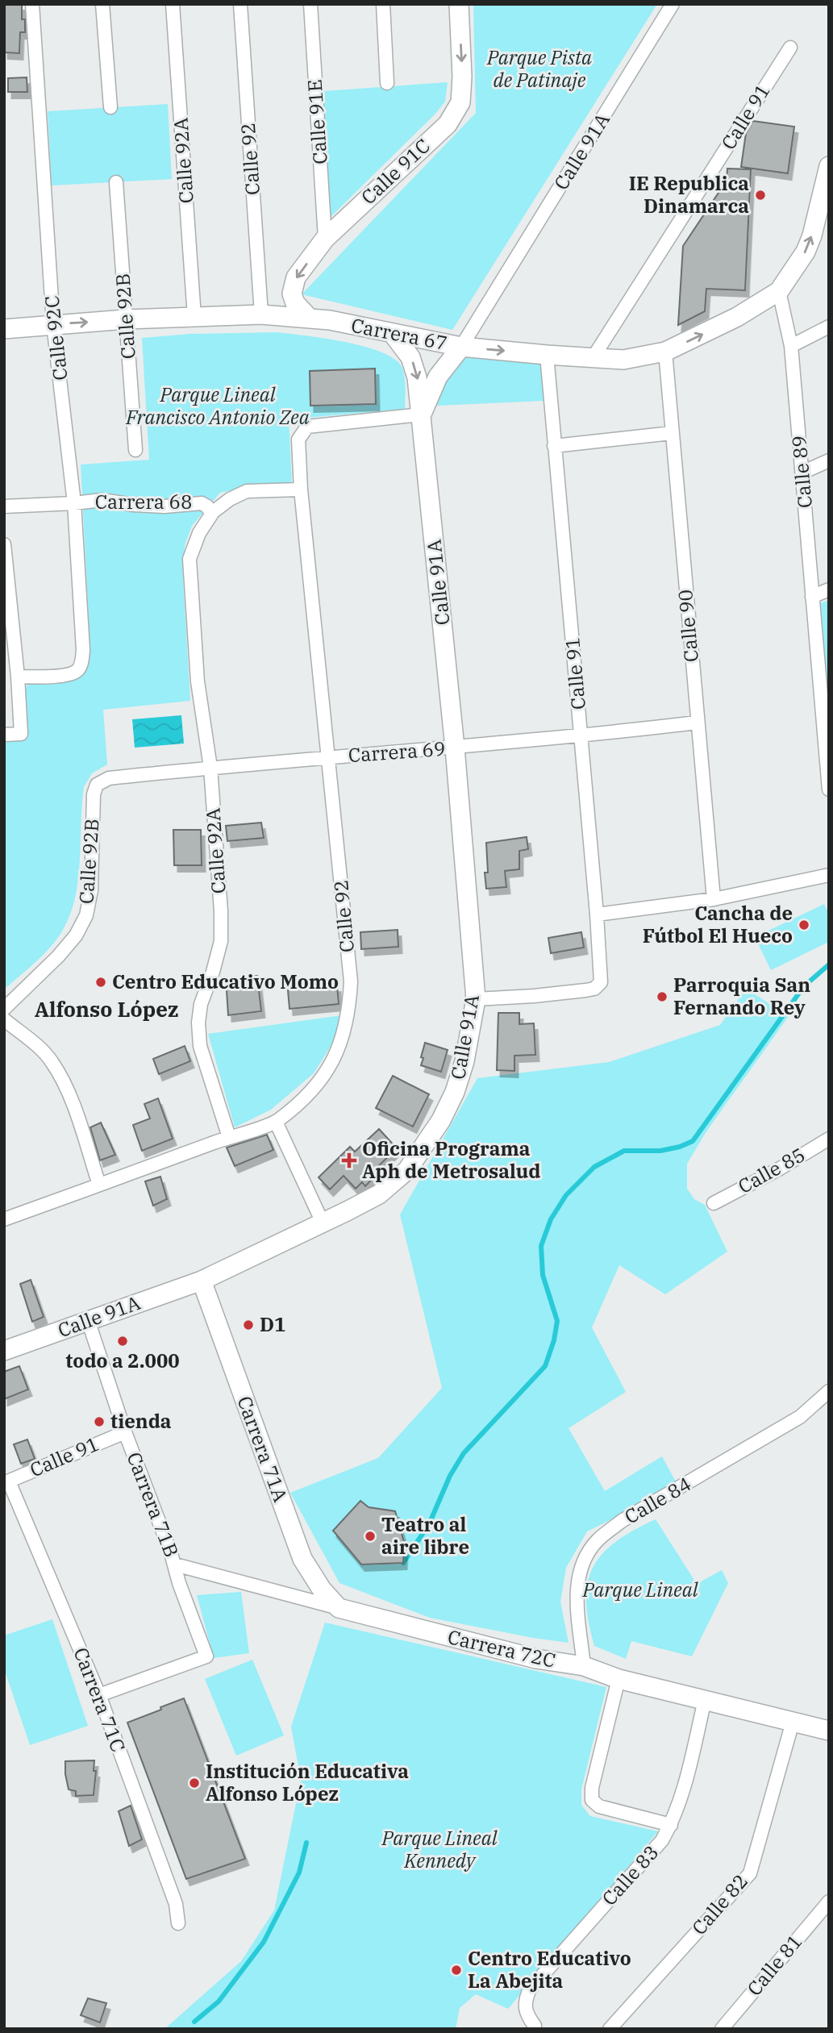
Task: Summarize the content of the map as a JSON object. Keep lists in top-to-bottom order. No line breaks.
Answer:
{"streets":{"street":["Calle 91","Calle 91E","Calle 91A","Calle 92","Calle 92A","Calle 91C","Calle 92B","Carrera 67","Calle 92C","Calle 89","Carrera 68","Calle 90","Carrera 69","Calle 85","Carrera 71A","Calle 84","Carrera 71B","Carrera 72C","Carrera 71C","Calle 83","Calle 82","Calle 81"]},"crossings":[["Calle 91","Calle 91A"],["Calle 91","Carrera 67"],["Calle 91","Carrera 69"],["Calle 91","Carrera 71B"],["Calle 91","Carrera 71C"],["Calle 91E","Calle 91C"],["Calle 91A","Calle 92"],["Calle 91A","Carrera 67"],["Calle 91A","Carrera 69"],["Calle 91A","Carrera 71A"],["Calle 91A","Carrera 71B"],["Calle 92","Calle 92A"],["Calle 92","Carrera 67"],["Calle 92","Carrera 69"],["Calle 92A","Carrera 67"],["Calle 92A","Carrera 69"],["Calle 91C","Carrera 67"],["Calle 92B","Carrera 67"],["Calle 92B","Carrera 69"],["Carrera 67","Calle 92C"],["Carrera 67","Calle 89"],["Carrera 67","Calle 90"],["Calle 92C","Carrera 68"],["Calle 90","Carrera 69"],["Carrera 71A","Carrera 72C"],["Calle 84","Carrera 72C"],["Carrera 71B","Carrera 72C"],["Carrera 71B","Carrera 71C"],["Carrera 72C","Calle 83"],["Carrera 72C","Calle 82"]],"one_way":["Calle 91C"],"districts":["Alfonso López"],"parks":["Parque Pista de Patinaje","Parque Lineal Francisco Antonio Zea","Parque Lineal","Parque Lineal Kennedy"],"places":{"other":["IE Republica Dinamarca","Cancha de Fútbol El Hueco","Centro Educativo Momo","Parroquia San Fernando Rey","D1","todo a 2.000","tienda","Teatro al aire libre","Institución Educativa Alfonso López","Centro Educativo La Abejita"],"health":["Oficina Programa Aph de Metrosalud"]}}
